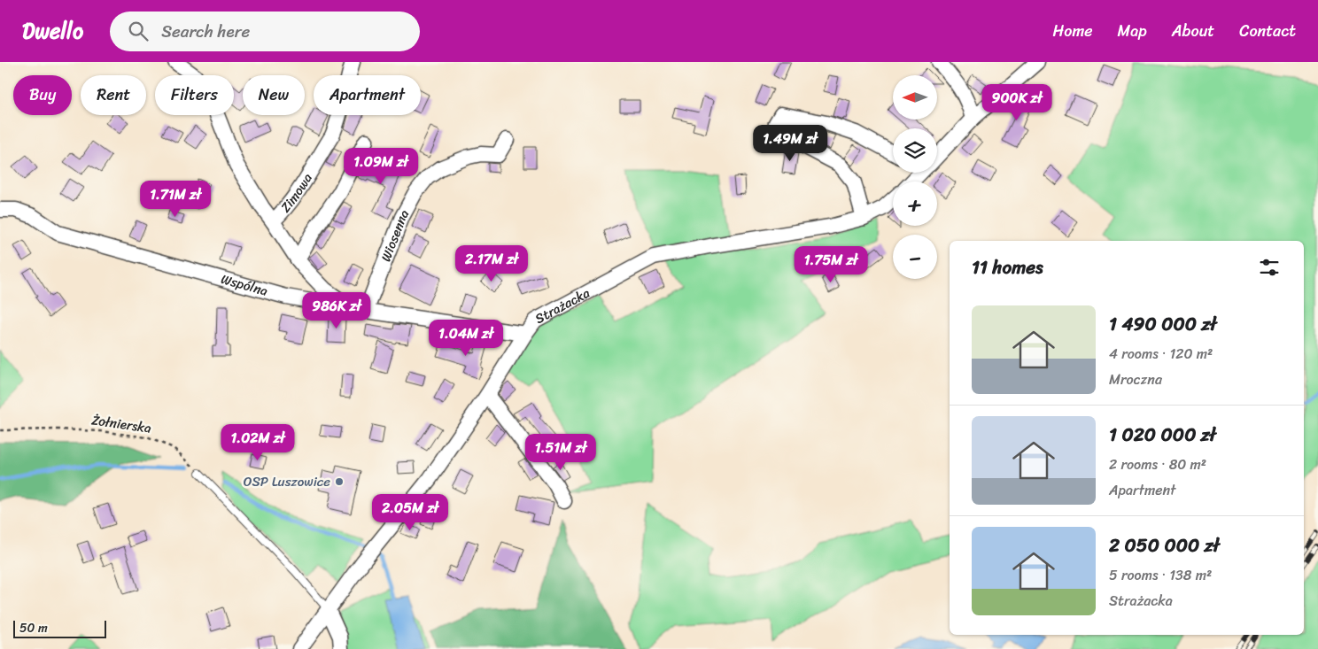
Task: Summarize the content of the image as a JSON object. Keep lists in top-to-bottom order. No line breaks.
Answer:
{"streets":{"street":["Zimowa","Wiosenna","Wspólna","Strażacka"],"path":["Żołnierska"]},"crossings":[["Wiosenna","Wspólna"],["Wspólna","Strażacka"]],"places":["OSP Luszowice"],"scale_bar":"50 m","north":"left","page":{"header":"Dwello","search":"Search here","nav":["Home","Map","About","Contact"],"map_buttons":["+","−"],"chip":["Buy","Rent","Filters","New","Apartment"],"price":["900K zł","1.49M zł","1.09M zł","1.71M zł","2.17M zł","1.75M zł","986K zł","1.04M zł","1.02M zł","1.51M zł","2.05M zł"],"heading":"11 homes","list":[{"name":"1 490 000 zł","note":"4 rooms · 120 m² · Mroczna"},{"name":"1 020 000 zł","note":"2 rooms · 80 m² · Apartment"},{"name":"2 050 000 zł","note":"5 rooms · 138 m² · Strażacka"}],"scale":"50 m"}}
